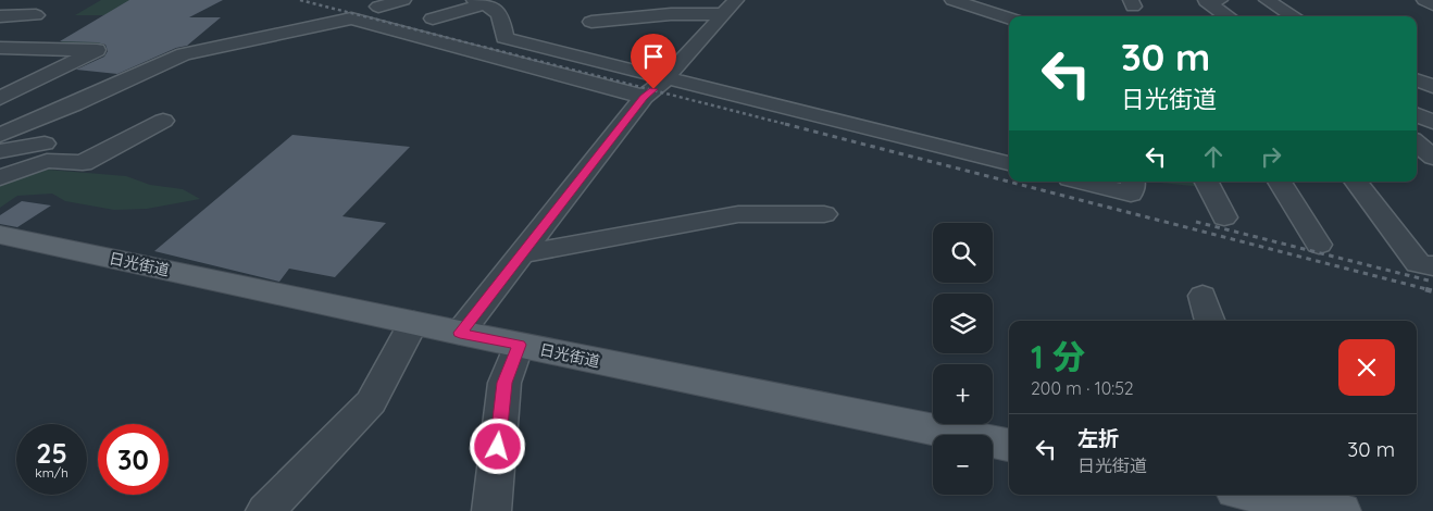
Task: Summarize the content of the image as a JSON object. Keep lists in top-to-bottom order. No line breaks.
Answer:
{"streets":{"main road":["日光街道"]},"page":{"turn":["30 m","日光街道"],"map_buttons":["+","−"],"heading":["1 分","200 m · 10:52"],"list":[{"name":"左折","note":"日光街道","value":"30 m"}],"speed":"25 km/h","limit":"30"}}
